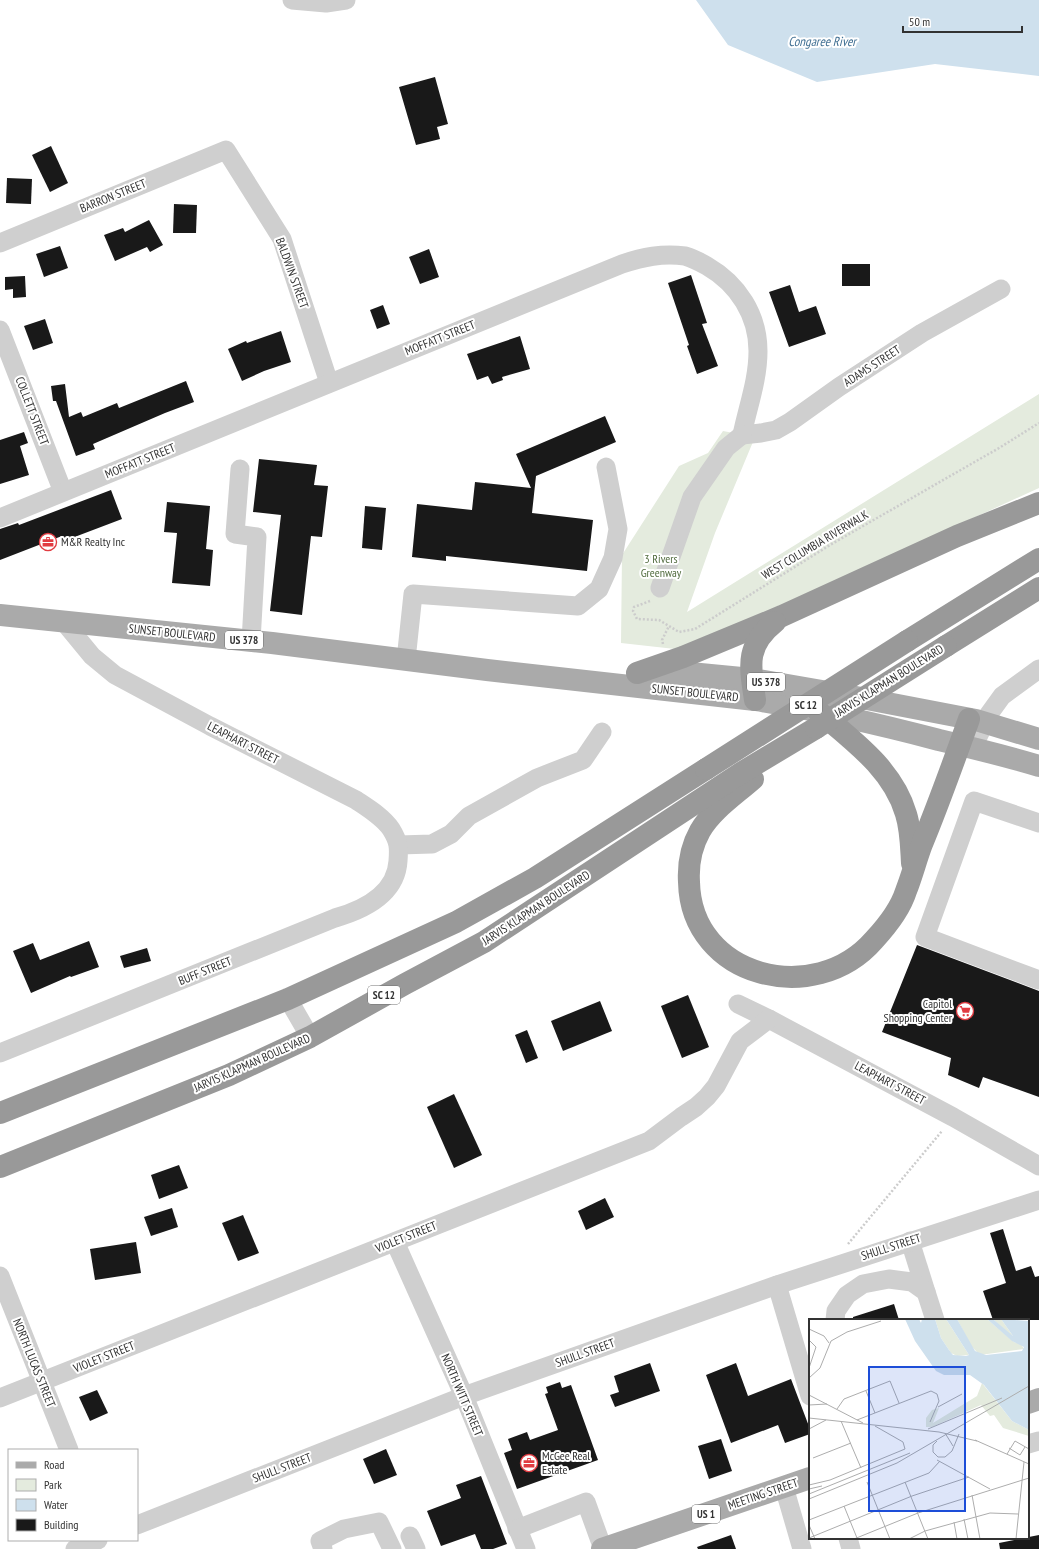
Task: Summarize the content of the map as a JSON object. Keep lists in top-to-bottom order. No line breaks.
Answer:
{"streets":{"highway":["JARVIS KLAPMAN BOULEVARD","SC 12"],"main road":["SUNSET BOULEVARD","US 378","MEETING STREET","US 1"],"street":["BARRON STREET","BALDWIN STREET","MOFFATT STREET","ADAMS STREET","COLLETT STREET","LEAPHART STREET","BUFF STREET","VIOLET STREET","SHULL STREET","NORTH LUCAS STREET","NORTH WITT STREET"],"path":["WEST COLUMBIA RIVERWALK"]},"crossings":[["BARRON STREET","BALDWIN STREET"],["BALDWIN STREET","MOFFATT STREET"],["MOFFATT STREET","ADAMS STREET"],["MOFFATT STREET","COLLETT STREET"],["SUNSET BOULEVARD","JARVIS KLAPMAN BOULEVARD"],["SUNSET BOULEVARD","LEAPHART STREET"],["LEAPHART STREET","BUFF STREET"],["LEAPHART STREET","VIOLET STREET"],["VIOLET STREET","NORTH LUCAS STREET"],["VIOLET STREET","NORTH WITT STREET"],["SHULL STREET","NORTH WITT STREET"]],"water":["Congaree River"],"parks":["3 Rivers Greenway"],"places":{"office":["M&R Realty Inc","McGee Real Estate"],"supermarket":["Capitol Shopping Center"]},"legend":["Road","Park","Water","Building"],"scale_bar":"50 m"}
